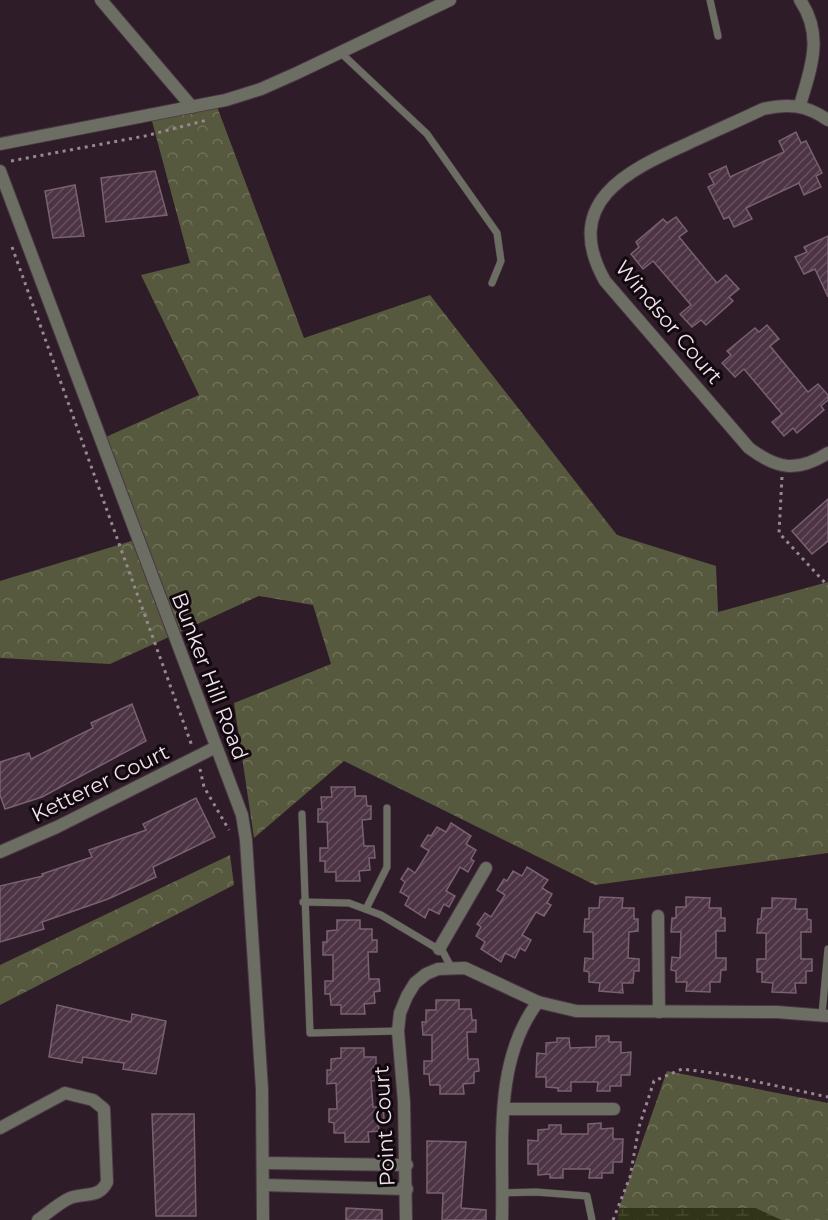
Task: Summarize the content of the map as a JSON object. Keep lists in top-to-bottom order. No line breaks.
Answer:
{"streets":{"street":["Windsor Court","Bunker Hill Road","Ketterer Court","Point Court"]},"crossings":[["Bunker Hill Road","Ketterer Court"]]}
